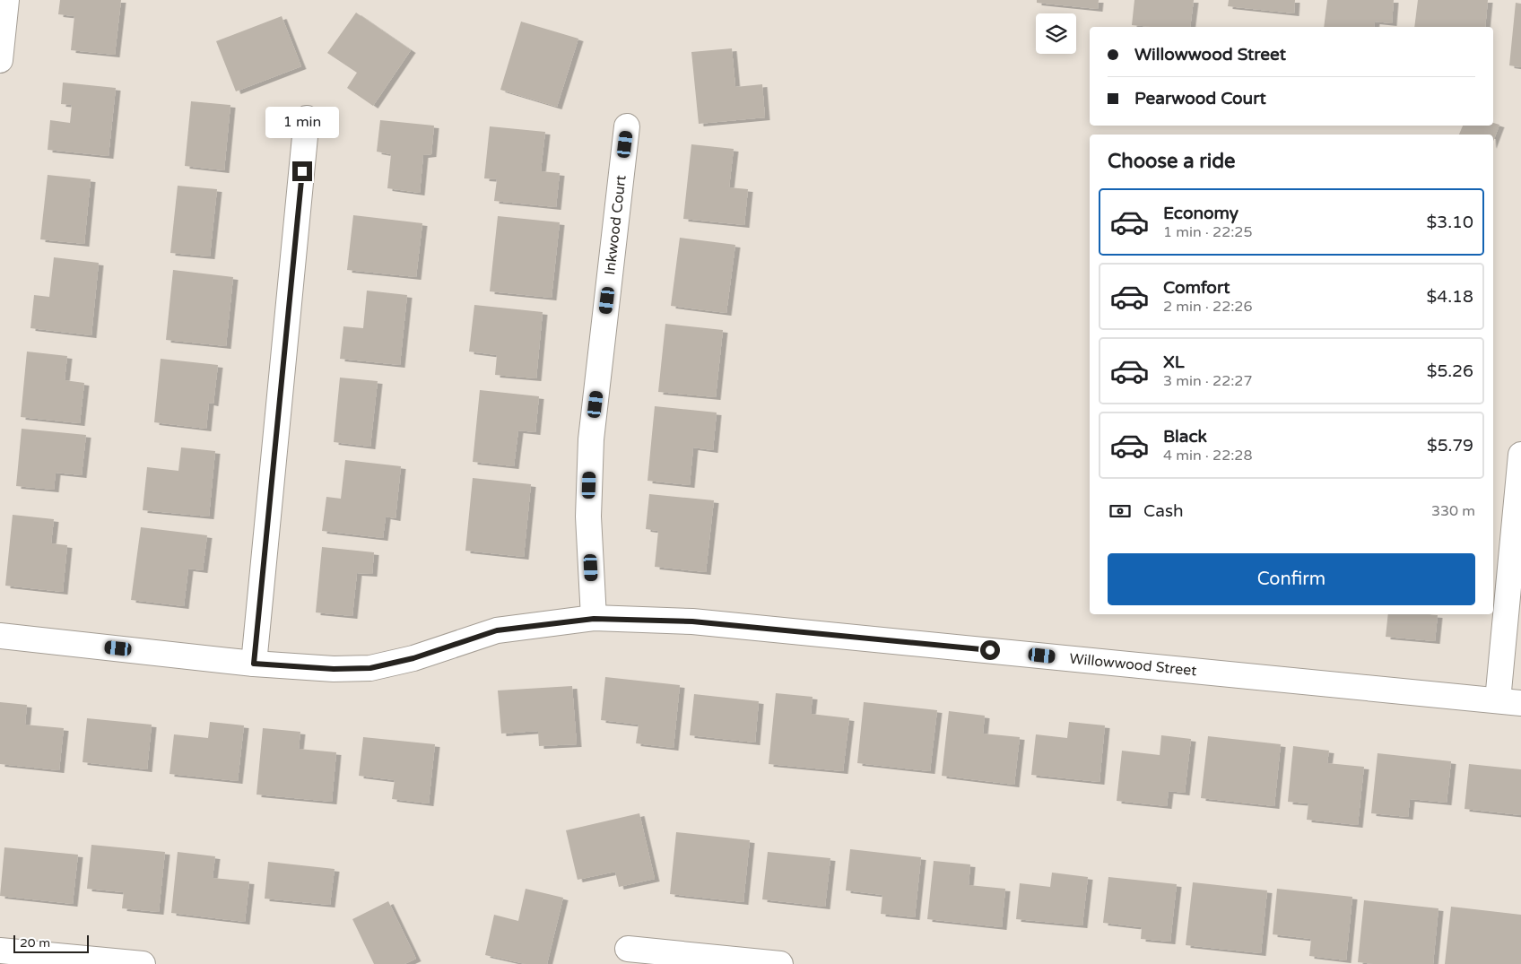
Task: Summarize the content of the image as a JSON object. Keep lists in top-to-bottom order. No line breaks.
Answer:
{"streets":{"street":["Inkwood Court","Willowwood Street"]},"crossings":[["Inkwood Court","Willowwood Street"]],"scale_bar":"20 m","page":{"banner":["Willowwood Street","Pearwood Court"],"bubble":"1 min","heading":"Choose a ride","list":[{"name":"Economy","note":"1 min · 22:25","value":"$3.10"},{"name":"Comfort","note":"2 min · 22:26","value":"$4.18"},{"name":"XL","note":"3 min · 22:27","value":"$5.26"},{"name":"Black","note":"4 min · 22:28","value":"$5.79"}],"pay":["Cash","330 m"],"buttons":"Confirm","scale":"20 m"}}
